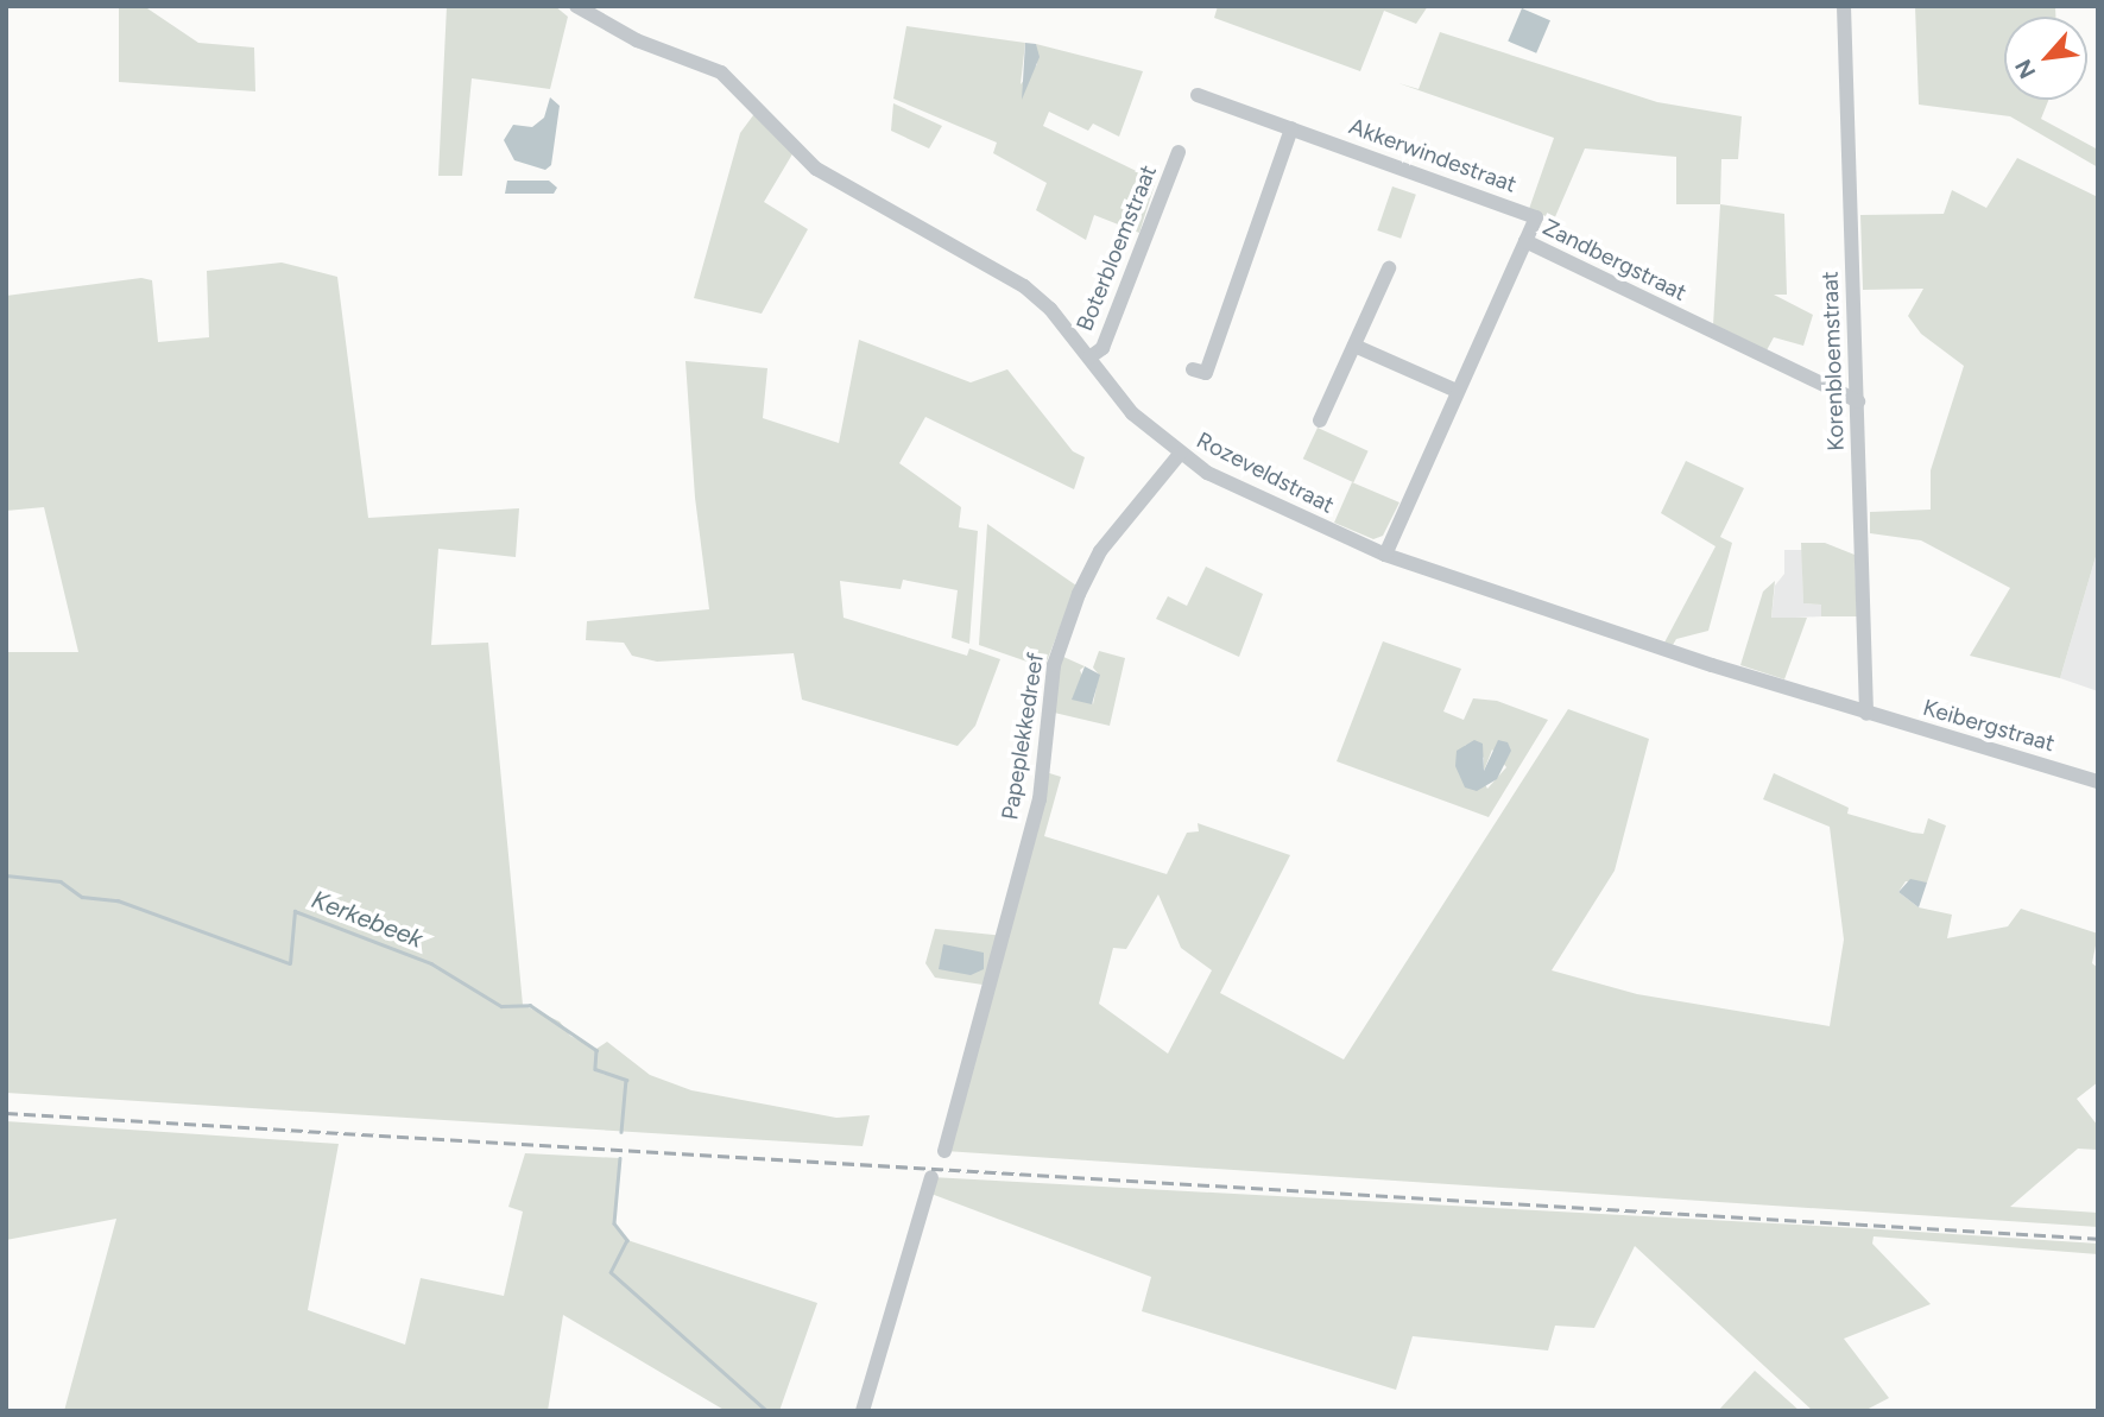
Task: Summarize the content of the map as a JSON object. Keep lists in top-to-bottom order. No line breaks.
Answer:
{"streets":{"street":["Akkerwindestraat","Boterbloemstraat","Zandbergstraat","Korenbloemstraat","Rozeveldstraat","Keibergstraat","Papeplekkedreef"]},"crossings":[["Akkerwindestraat","Zandbergstraat"],["Boterbloemstraat","Rozeveldstraat"],["Zandbergstraat","Korenbloemstraat"],["Zandbergstraat","Rozeveldstraat"],["Korenbloemstraat","Rozeveldstraat"],["Korenbloemstraat","Keibergstraat"],["Rozeveldstraat","Keibergstraat"],["Rozeveldstraat","Papeplekkedreef"]],"water":["Kerkebeek"],"north":"bottom left"}
